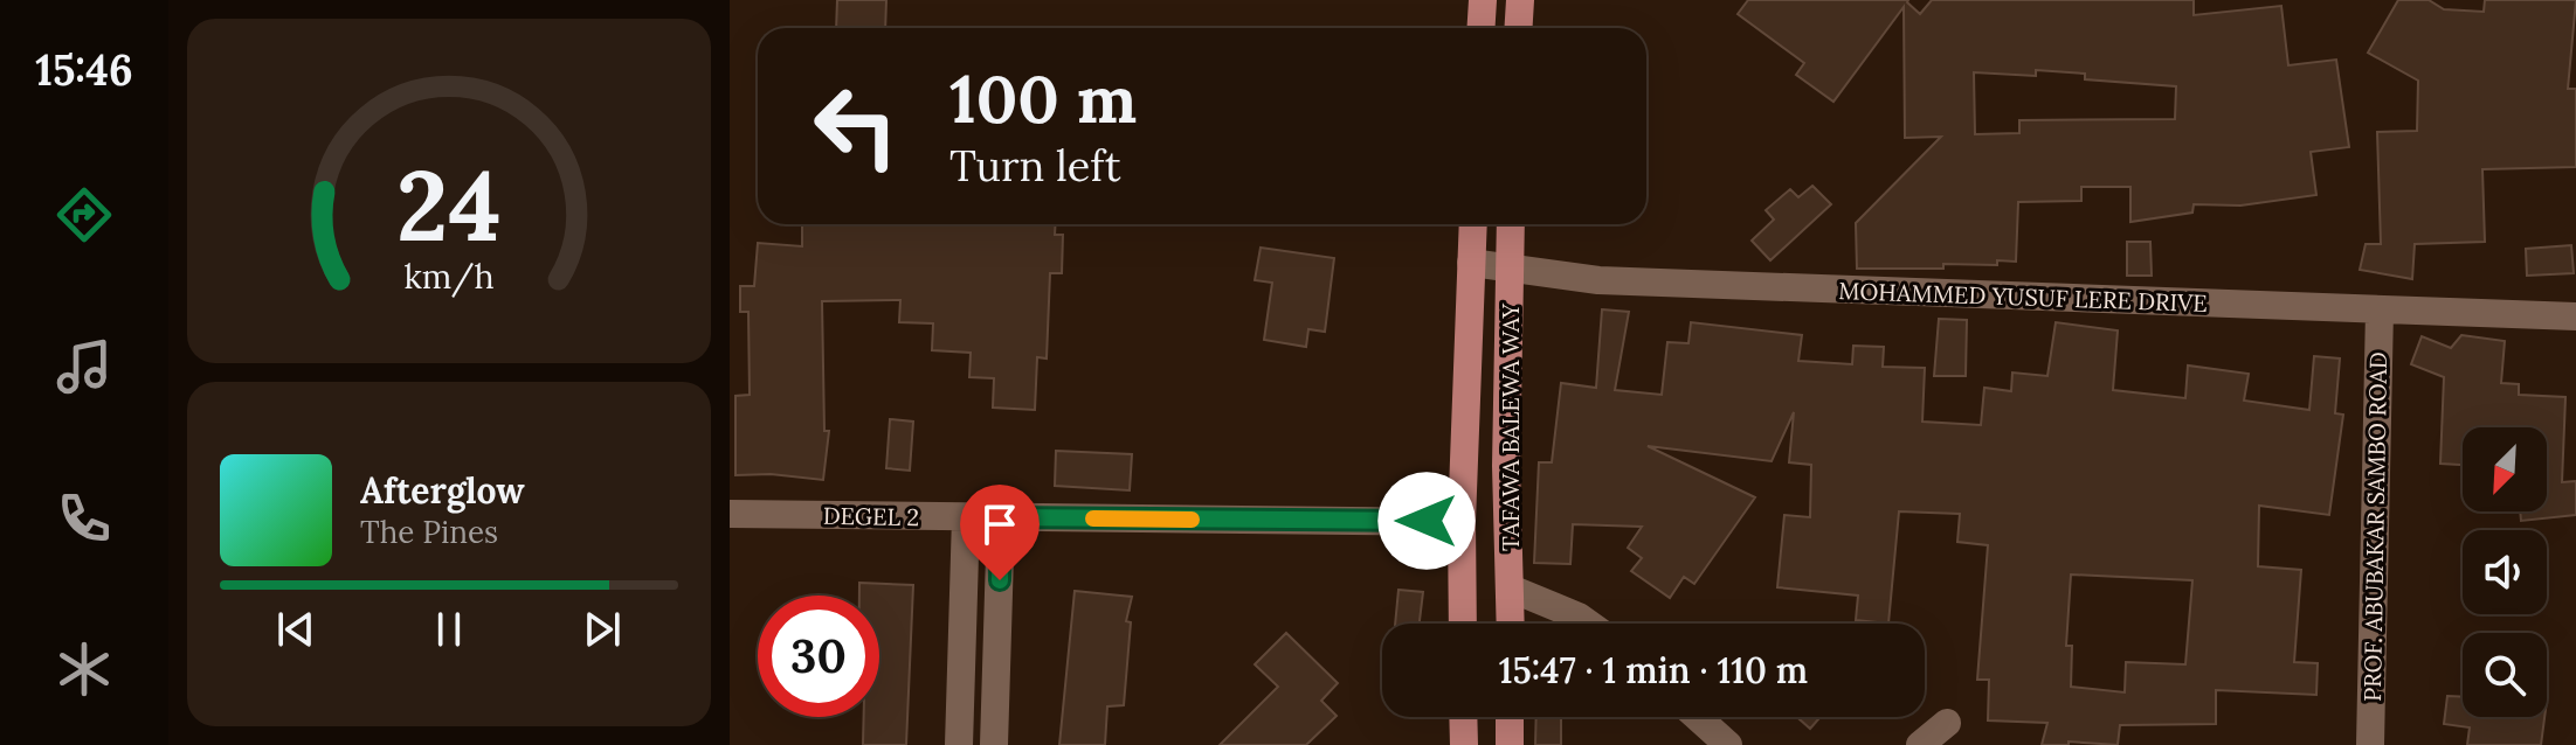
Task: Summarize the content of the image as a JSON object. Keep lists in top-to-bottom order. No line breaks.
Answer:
{"streets":{"main road":["TAFAWA BALEWA WAY"],"street":["MOHAMMED YUSUF LERE DRIVE","DEGEL 2","PROF. ABUBAKAR SAMBO ROAD"]},"crossings":[["MOHAMMED YUSUF LERE DRIVE","TAFAWA BALEWA WAY"],["MOHAMMED YUSUF LERE DRIVE","PROF. ABUBAKAR SAMBO ROAD"],["TAFAWA BALEWA WAY","DEGEL 2"]],"north":"bottom left","page":{"tabs":"15:46","turn":["100 m","Turn left"],"song":["Afterglow","The Pines"],"limit":"30","trip":"15:47 · 1 min · 110 m","gauge":["24","km/h"]}}
